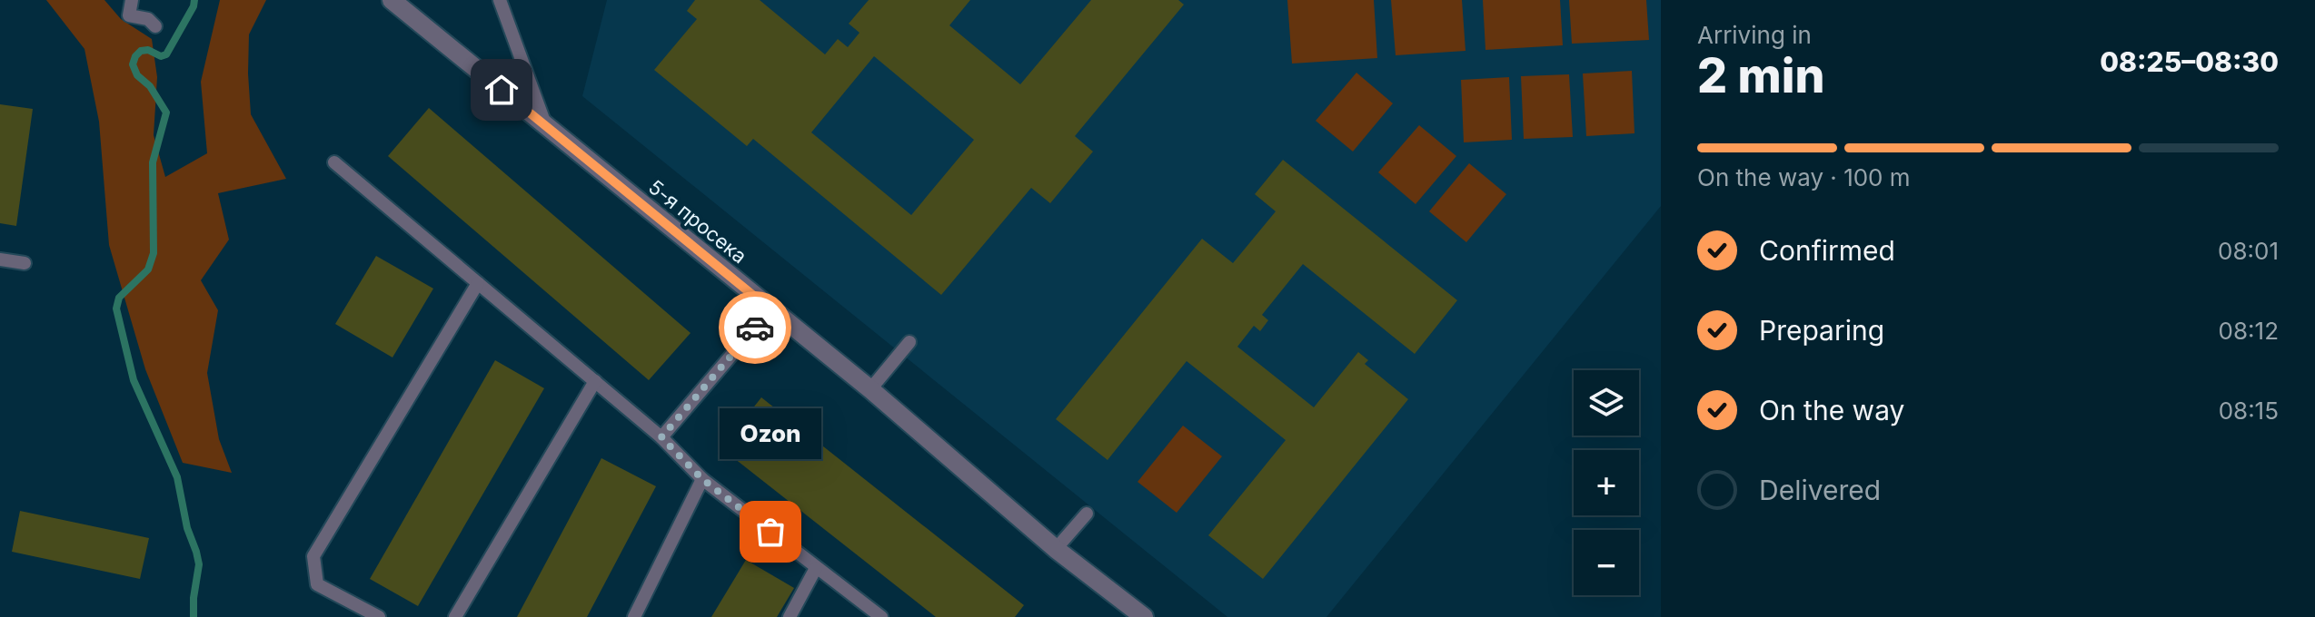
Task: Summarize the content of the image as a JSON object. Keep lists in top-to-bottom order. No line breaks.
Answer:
{"streets":{"street":["5-я просека"]},"places":["Ozon"],"page":{"heading":["2 min","Arriving in","08:25–08:30"],"bar":"On the way · 100 m","list":[["Confirmed","08:01"],["Preparing","08:12"],["On the way","08:15"],"Delivered"],"map_buttons":["+","−"],"bubble":"Ozon"}}
